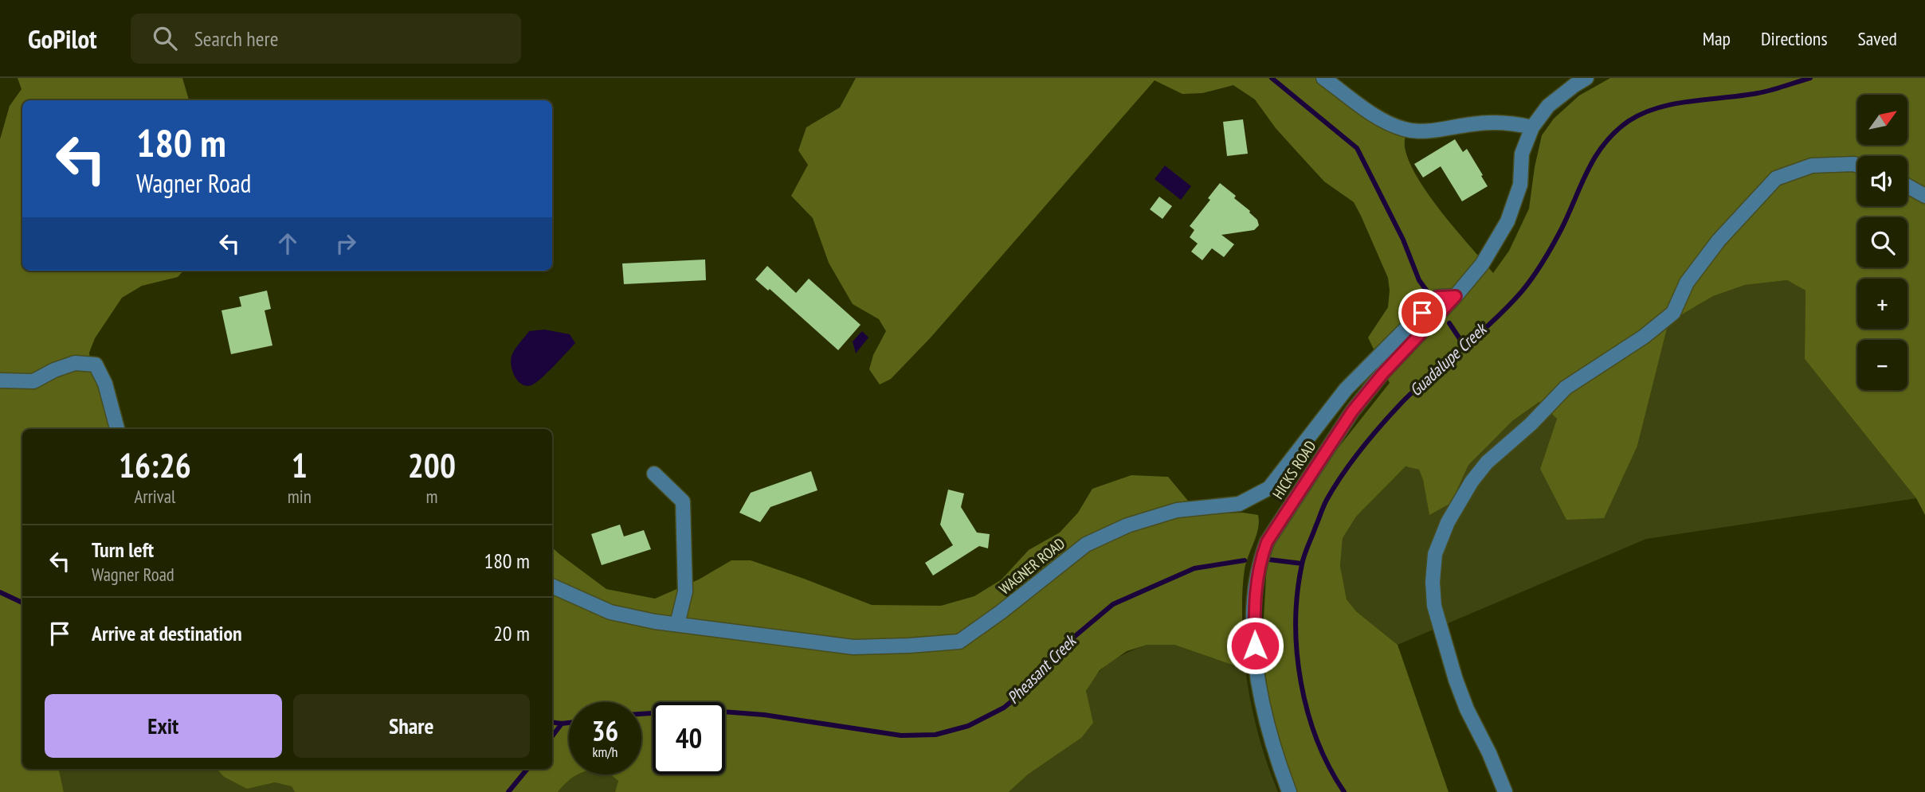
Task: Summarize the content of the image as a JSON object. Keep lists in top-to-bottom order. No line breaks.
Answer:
{"streets":{"street":["HICKS ROAD","WAGNER ROAD"]},"crossings":[["HICKS ROAD","WAGNER ROAD"]],"water":["Guadalupe Creek","Pheasant Creek"],"north":"top right","page":{"header":"GoPilot","search":"Search here","nav":["Map","Directions","Saved"],"map_buttons":["+","−"],"turn":["180 m","Wagner Road"],"eta":["16:26","Arrival","1","min","200","m"],"list":[{"name":"Turn left","note":"Wagner Road","value":"180 m"},{"name":"Arrive at destination","value":"20 m"}],"buttons":["Exit","Share"],"speed":"36 km/h","limit":"40"}}
